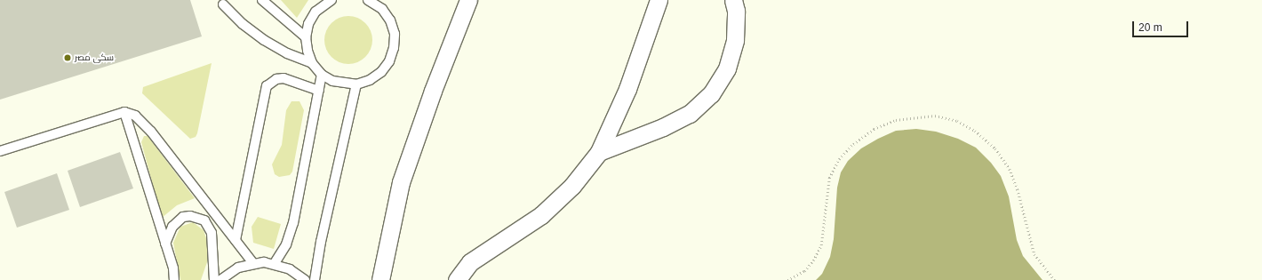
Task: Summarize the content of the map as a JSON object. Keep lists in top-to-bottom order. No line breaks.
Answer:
{"places":["سكى مصر"],"scale_bar":"20 m"}
